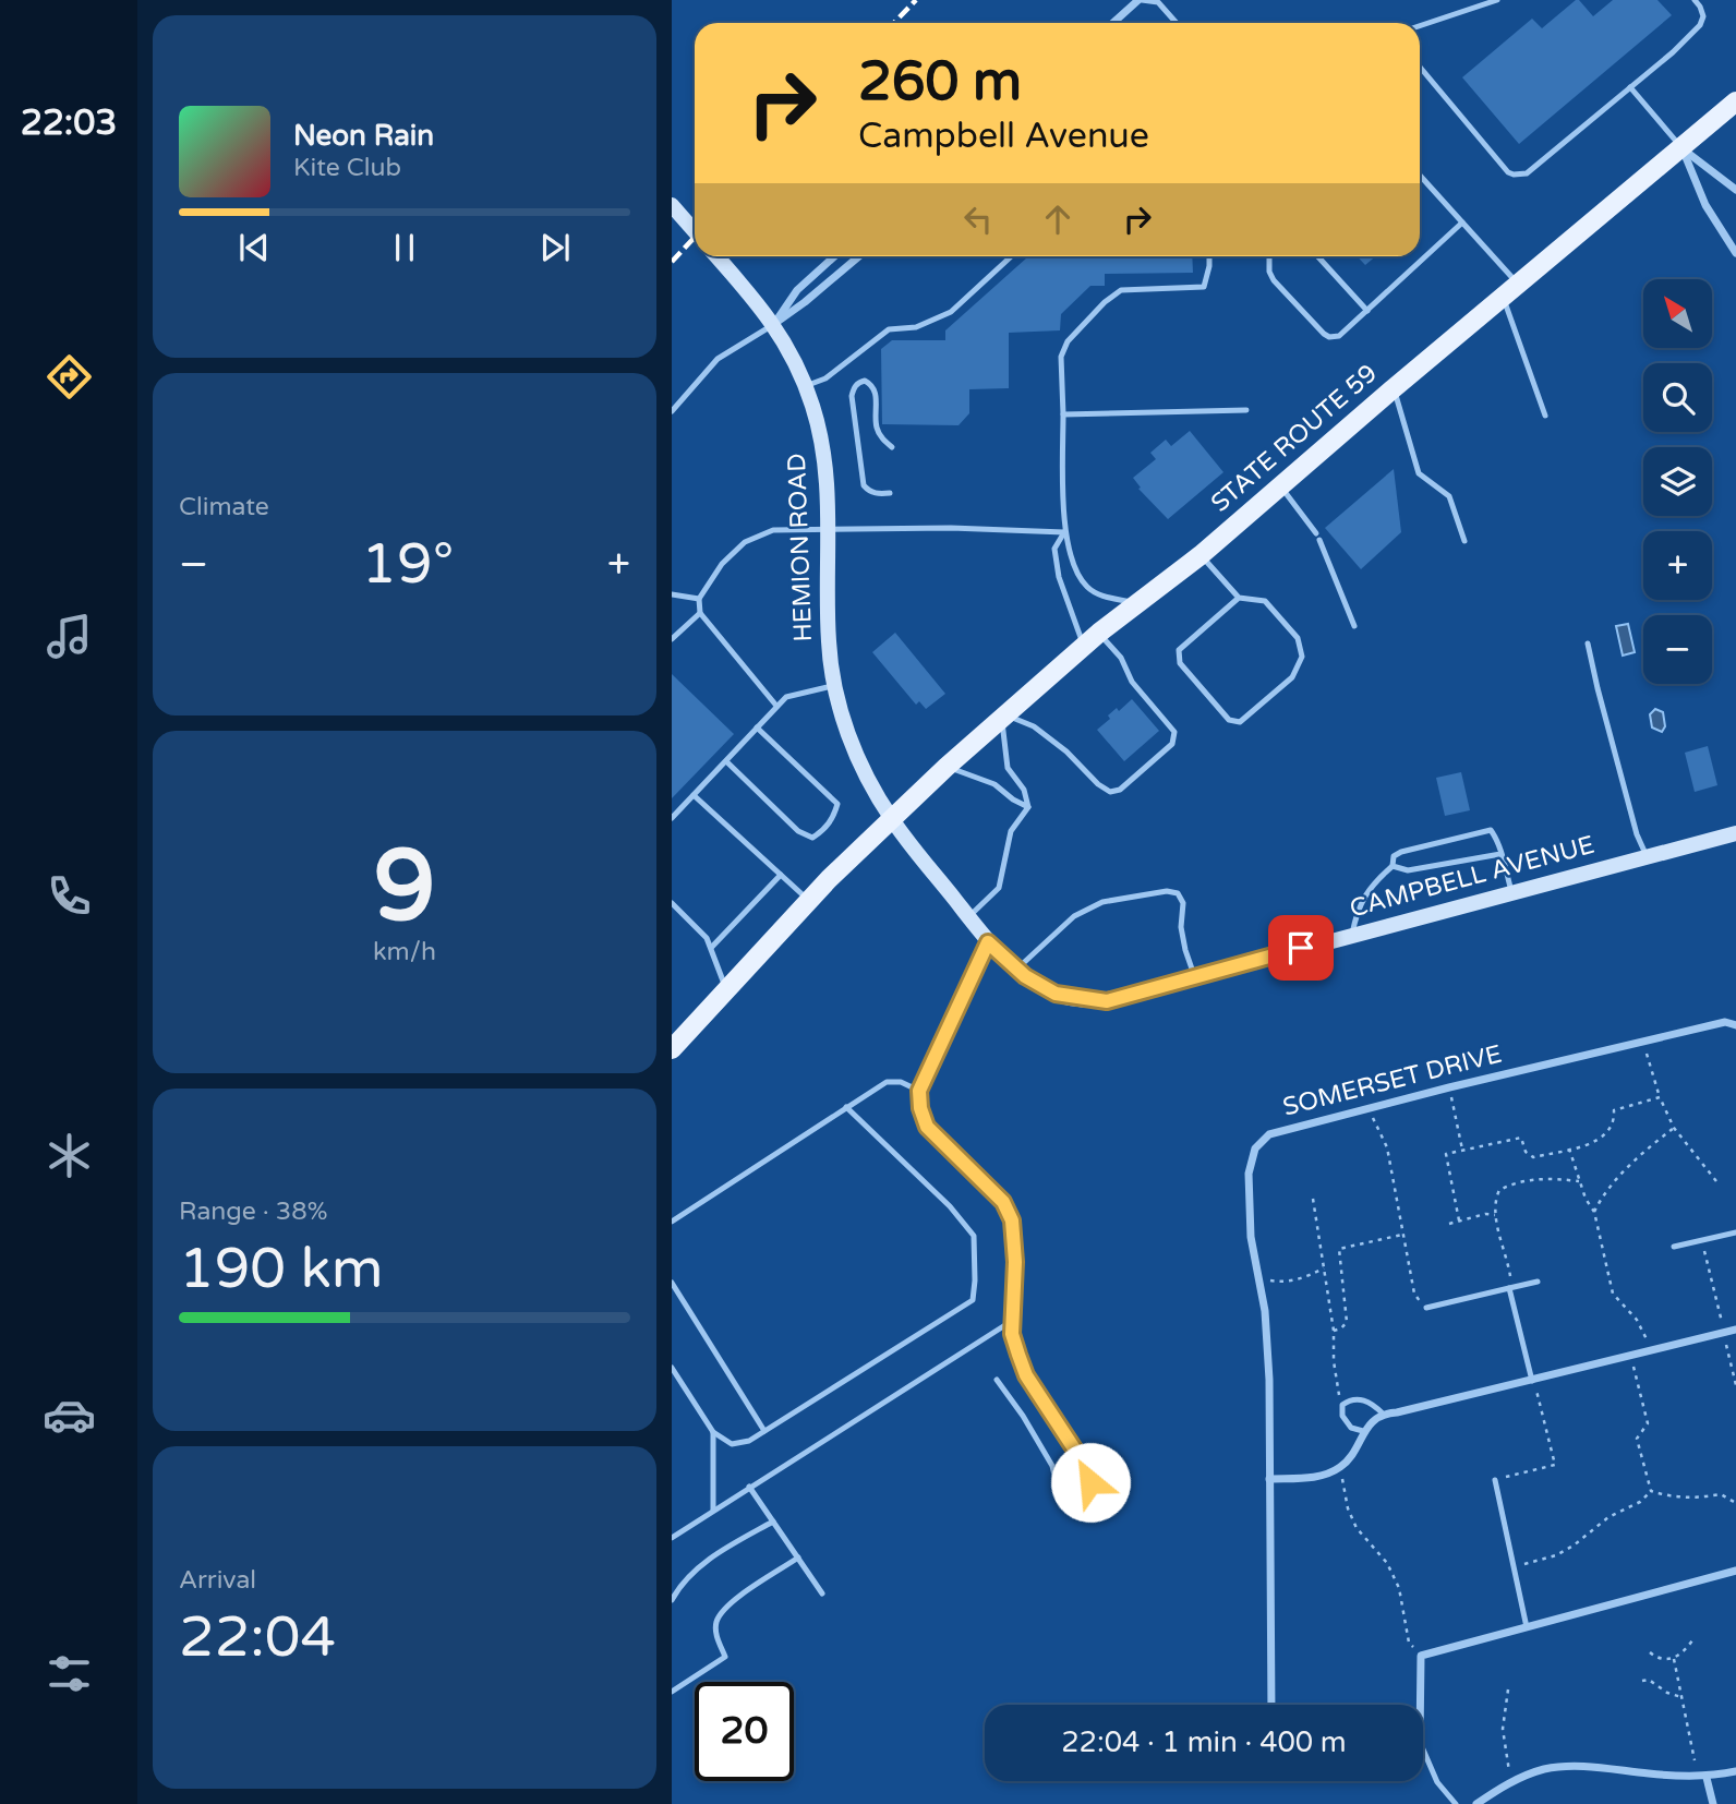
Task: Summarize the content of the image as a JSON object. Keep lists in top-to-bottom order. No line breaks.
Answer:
{"streets":{"main road":["STATE ROUTE 59"],"street":["HEMION ROAD","CAMPBELL AVENUE","SOMERSET DRIVE"]},"crossings":[["STATE ROUTE 59","HEMION ROAD"],["STATE ROUTE 59","CAMPBELL AVENUE"],["HEMION ROAD","CAMPBELL AVENUE"]],"north":"top left","page":{"tabs":"22:03","turn":["260 m","Campbell Avenue"],"song":["Neon Rain","Kite Club"],"map_buttons":["+","−"],"tile":["Climate",["9","km/h"],["Range · 38%","190 km"],["Arrival","22:04"]],"heat":["−","19°","+"],"limit":"20","trip":"22:04 · 1 min · 400 m"}}
